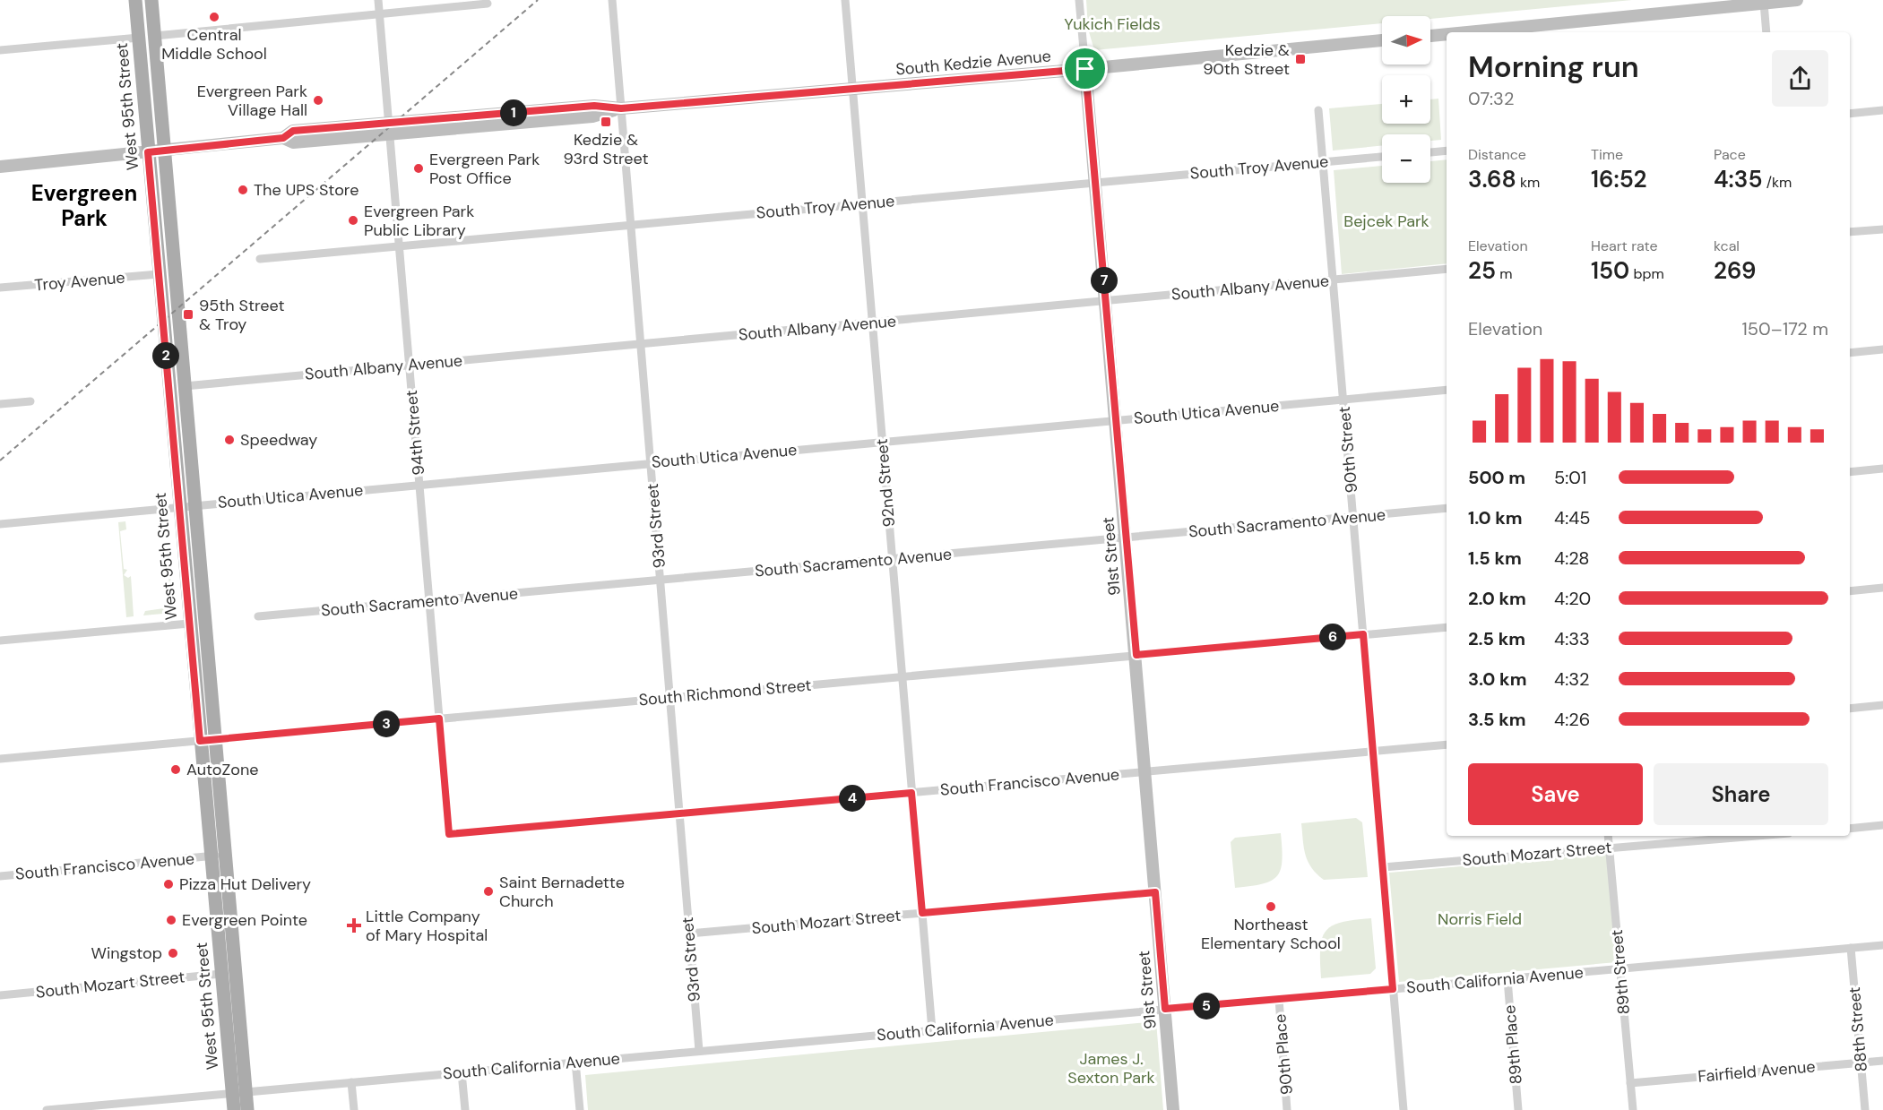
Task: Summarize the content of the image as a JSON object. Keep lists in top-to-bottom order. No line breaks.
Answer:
{"streets":{"main road":["South Kedzie Avenue","West 95th Street","91st Street"],"street":["South Troy Avenue","Troy Avenue","South Albany Avenue","South Utica Avenue","94th Street","90th Street","92nd Street","South Sacramento Avenue","93rd Street","South Richmond Street","South Francisco Avenue","South Mozart Street","89th Street","South California Avenue","88th Street","89th Place","90th Place","Fairfield Avenue"]},"crossings":[["South Kedzie Avenue","West 95th Street"],["South Kedzie Avenue","94th Street"],["South Kedzie Avenue","92nd Street"],["South Kedzie Avenue","93rd Street"],["South Kedzie Avenue","91st Street"],["West 95th Street","Troy Avenue"],["West 95th Street","South Albany Avenue"],["West 95th Street","South Utica Avenue"],["West 95th Street","South Richmond Street"],["West 95th Street","South Francisco Avenue"],["West 95th Street","South Mozart Street"],["West 95th Street","South California Avenue"],["South Troy Avenue","94th Street"],["South Troy Avenue","90th Street"],["South Troy Avenue","92nd Street"],["South Troy Avenue","93rd Street"],["South Troy Avenue","91st Street"],["South Albany Avenue","94th Street"],["South Albany Avenue","90th Street"],["South Albany Avenue","92nd Street"],["South Albany Avenue","93rd Street"],["South Albany Avenue","91st Street"],["South Utica Avenue","94th Street"],["South Utica Avenue","90th Street"],["South Utica Avenue","92nd Street"],["South Utica Avenue","93rd Street"],["South Utica Avenue","91st Street"],["94th Street","South Sacramento Avenue"],["94th Street","South Richmond Street"],["94th Street","South Francisco Avenue"],["90th Street","South Sacramento Avenue"],["90th Street","South Richmond Street"],["90th Street","South Francisco Avenue"],["90th Street","South Mozart Street"],["90th Street","South California Avenue"],["92nd Street","South Sacramento Avenue"],["92nd Street","South Richmond Street"],["92nd Street","South Francisco Avenue"],["92nd Street","South Mozart Street"],["92nd Street","South California Avenue"],["South Sacramento Avenue","93rd Street"],["South Sacramento Avenue","91st Street"],["93rd Street","South Richmond Street"],["93rd Street","South Francisco Avenue"],["93rd Street","South Mozart Street"],["93rd Street","South California Avenue"],["91st Street","South Richmond Street"],["91st Street","South Francisco Avenue"],["91st Street","South Mozart Street"],["91st Street","South California Avenue"],["South Mozart Street","89th Street"],["89th Street","South California Avenue"],["89th Street","Fairfield Avenue"],["South California Avenue","88th Street"],["South California Avenue","89th Place"],["South California Avenue","90th Place"],["88th Street","Fairfield Avenue"]],"districts":["Evergreen Park"],"parks":["Yukich Fields","Bejcek Park","Norris Field","James J. Sexton Park"],"places":{"other":["Central Middle School","Evergreen Park Village Hall","Evergreen Park Post Office","The UPS Store","Evergreen Park Public Library","Speedway","AutoZone","Pizza Hut Delivery","Saint Bernadette Church","Northeast Elementary School","Evergreen Pointe","Wingstop"],"transit":["Kedzie & 90th Street","Kedzie & 93rd Street","95th Street & Troy"],"health":["Little Company of Mary Hospital"]},"north":"right","page":{"map_buttons":["+","−"],"heading":["Morning run","07:32"],"pins":["1","7","2","6","3","4","5"],"stats":[["Distance","3.68 km"],["Time","16:52"],["Pace","4:35 /km"],["Elevation","25 m"],["Heart rate","150 bpm"],["kcal","269"]],"chart":["Elevation","150–172 m"],"list":[{"name":"500 m","note":"5:01"},{"name":"1.0 km","note":"4:45"},{"name":"1.5 km","note":"4:28"},{"name":"2.0 km","note":"4:20"},{"name":"2.5 km","note":"4:33"},{"name":"3.0 km","note":"4:32"},{"name":"3.5 km","note":"4:26"}],"buttons":["Save","Share"]}}
